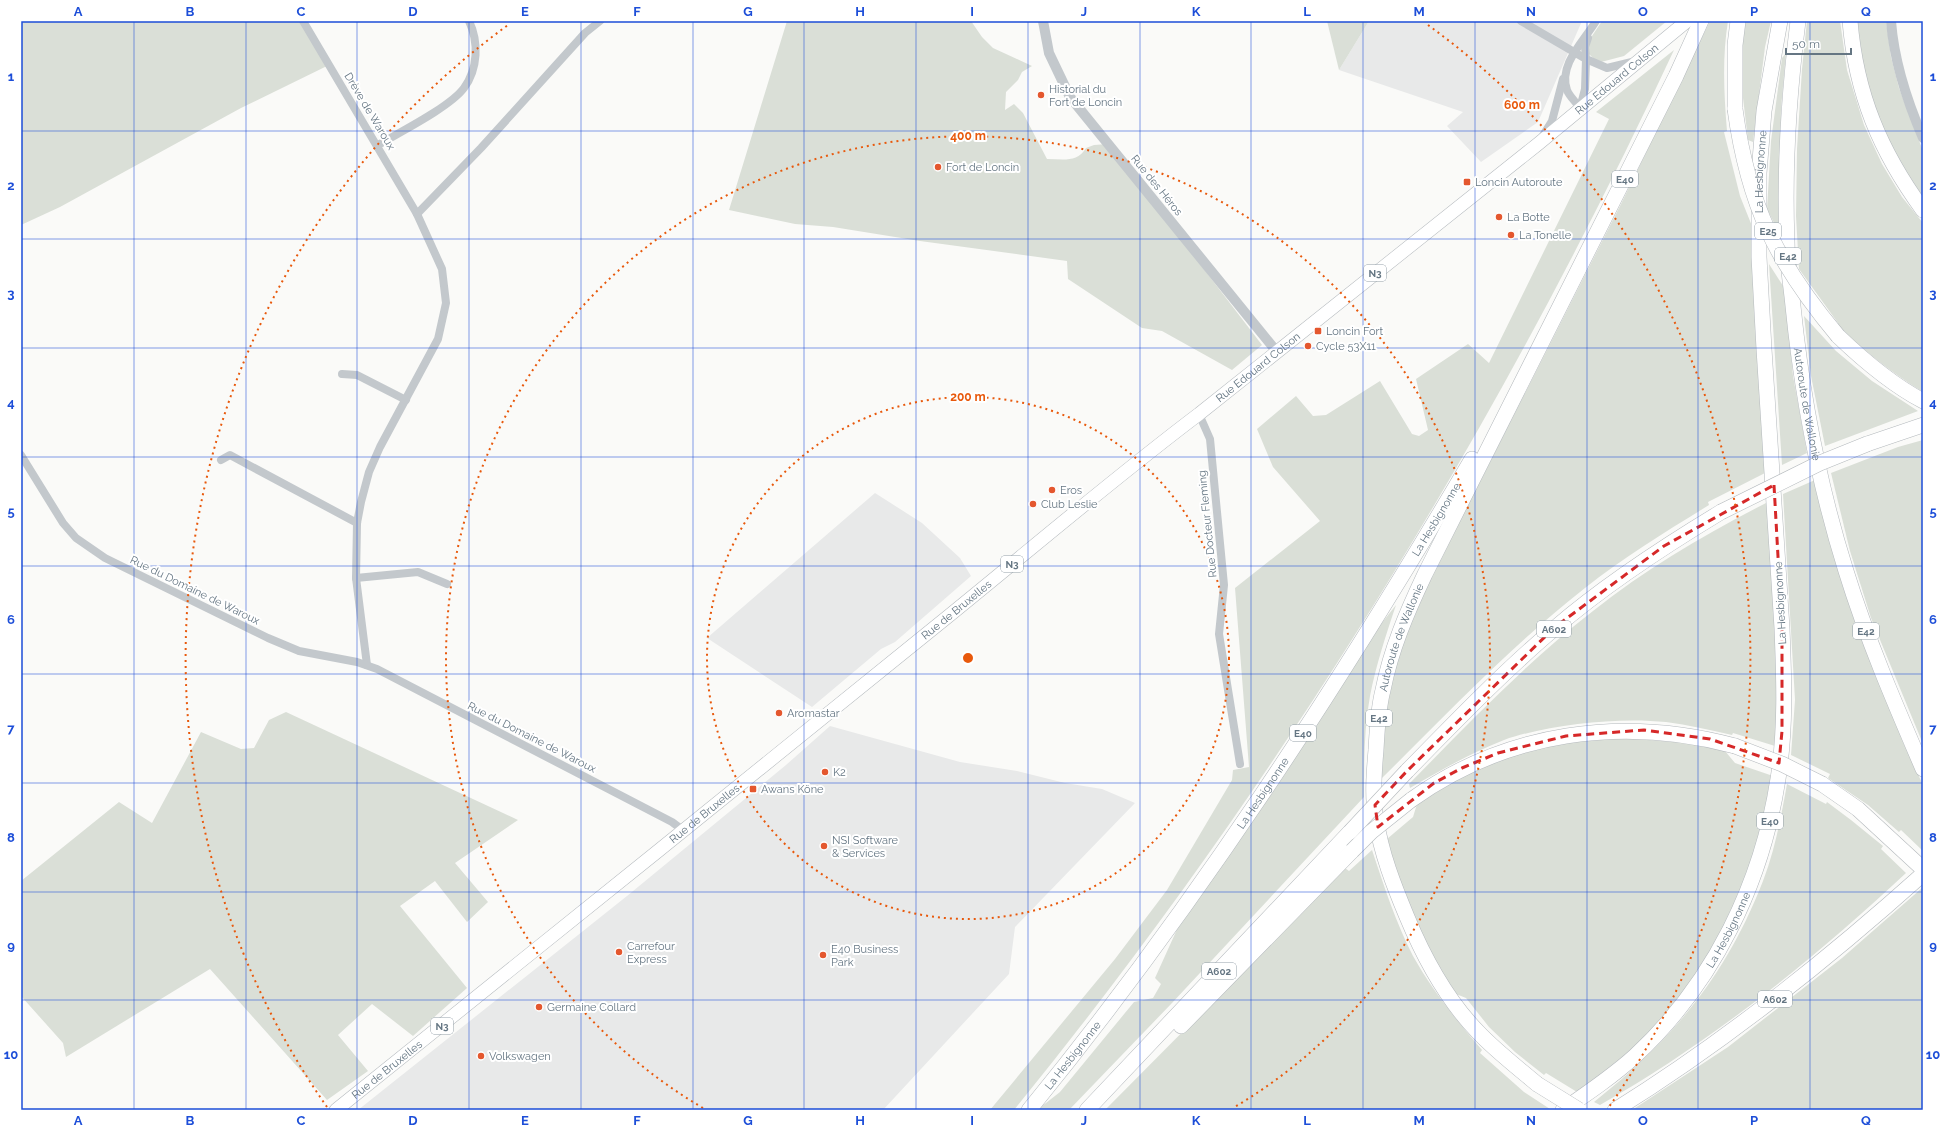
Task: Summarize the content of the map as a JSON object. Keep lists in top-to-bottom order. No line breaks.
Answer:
{"streets":{"highway":["La Hesbignonne","E40","E25","E42","Autoroute de Wallonie","A602"],"main road":["Rue Edouard Colson","N3","Rue de Bruxelles"],"street":["Drève de Waroux","Rue des Héros","Rue Docteur Fleming","Rue du Domaine de Waroux"]},"crossings":[["Rue Edouard Colson","Rue des Héros"],["Rue Edouard Colson","Rue Docteur Fleming"],["Rue Edouard Colson","Rue de Bruxelles"],["La Hesbignonne","E40"],["La Hesbignonne","Autoroute de Wallonie"],["E40","Autoroute de Wallonie"],["Rue du Domaine de Waroux","Rue de Bruxelles"]],"places":{"other":["Historial du Fort de Loncin","Fort de Loncin","La Botte","La Tonelle","Cycle 53X11","Eros","Club Leslie","Aromastar","K2","NSI Software & Services","Carrefour Express","E40 Business Park","Germaine Collard","Volkswagen"],"transit":["Loncin Autoroute","Loncin Fort","Awans Köne"]},"scale_bar":"50 m","grid":{"columns":["A","B","C","D","E","F","G","H","I","J","K","L","M","N","O","P","Q"],"rows":["1","2","3","4","5","6","7","8","9","10"]},"rings":["600 m","400 m","200 m"]}
